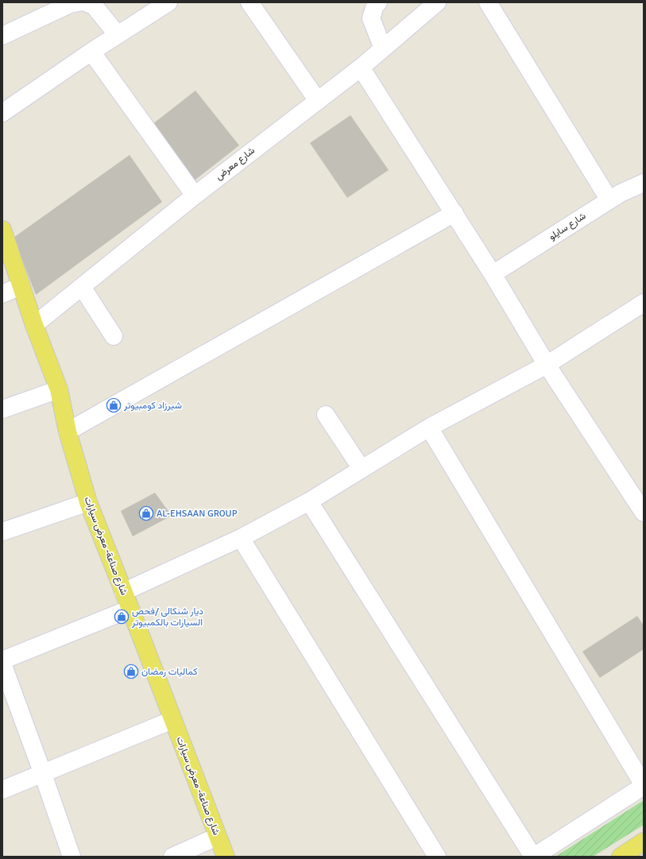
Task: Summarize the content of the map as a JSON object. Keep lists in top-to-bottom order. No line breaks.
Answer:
{"streets":{"main road":["شارع صناعة- معرض سيارات"],"street":["شارع معرض","شارع سايلو"]},"crossings":[["شارع معرض","شارع صناعة- معرض سيارات"]],"places":{"shop":["شيرزاد كومبيوتر","AL-EHSAAN GROUP","ديار شنكالي /فحص السيارات بالكمبيوتر","كماليات رمضان"]}}
